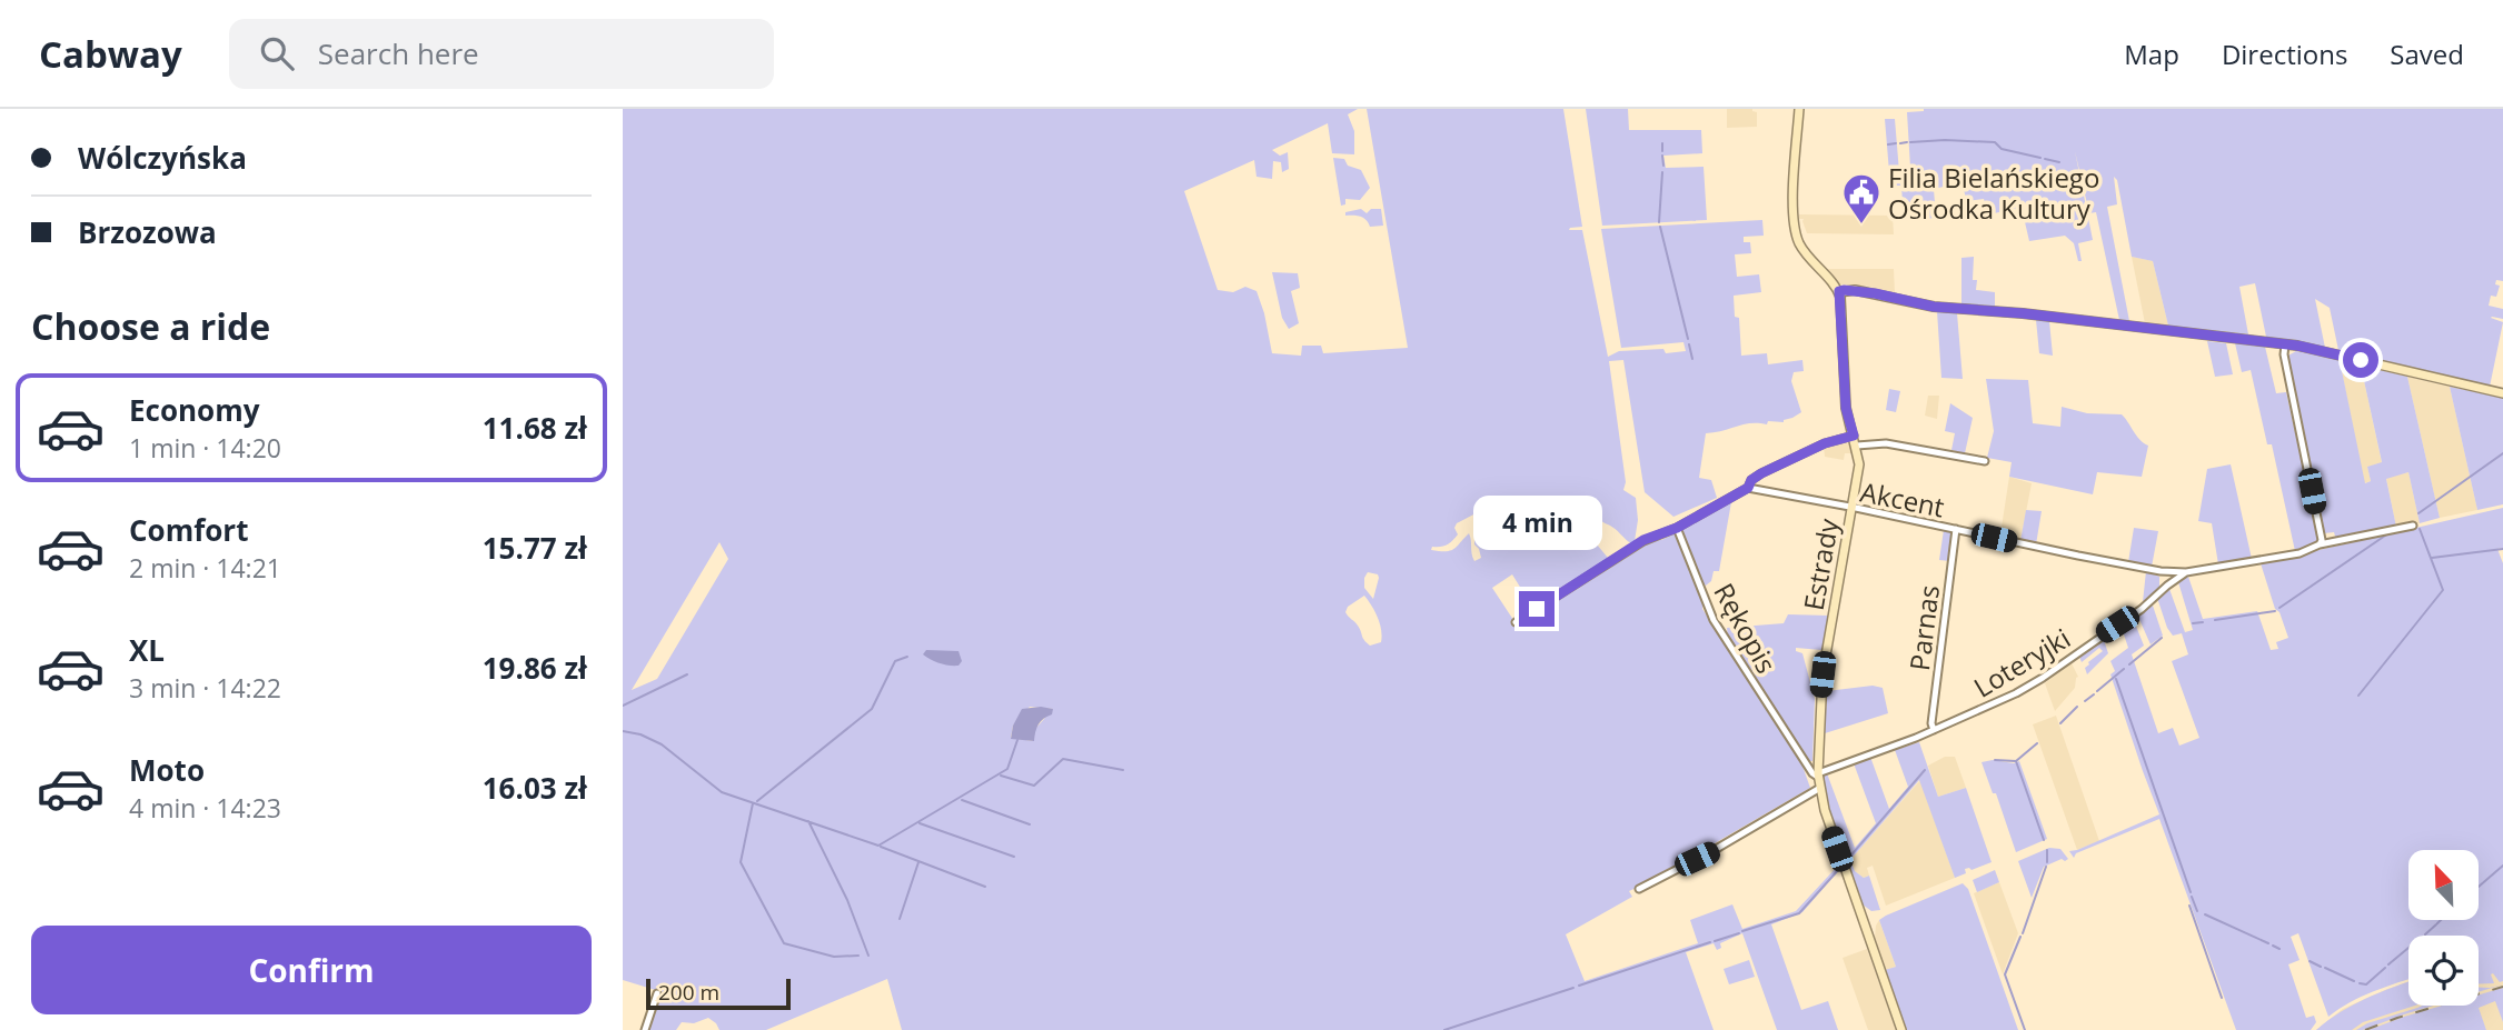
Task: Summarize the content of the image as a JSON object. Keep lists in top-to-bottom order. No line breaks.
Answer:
{"streets":{"main road":["Estrady"],"street":["Akcent","Rękopis","Parnas","Loteryjki"]},"crossings":[["Akcent","Estrady"],["Akcent","Parnas"],["Akcent","Loteryjki"],["Estrady","Rękopis"],["Estrady","Loteryjki"],["Rękopis","Loteryjki"],["Parnas","Loteryjki"]],"places":{"public building":["Filia Bielańskiego Ośrodka Kultury"]},"scale_bar":"200 m","north":"top left","page":{"header":"Cabway","search":"Search here","nav":["Map","Directions","Saved"],"banner":["Wólczyńska","Brzozowa"],"heading":"Choose a ride","list":[{"name":"Economy","note":"1 min · 14:20","value":"11.68 zł"},{"name":"Comfort","note":"2 min · 14:21","value":"15.77 zł"},{"name":"XL","note":"3 min · 14:22","value":"19.86 zł"},{"name":"Moto","note":"4 min · 14:23","value":"16.03 zł"}],"bubble":"4 min","buttons":"Confirm","scale":"200 m"}}
